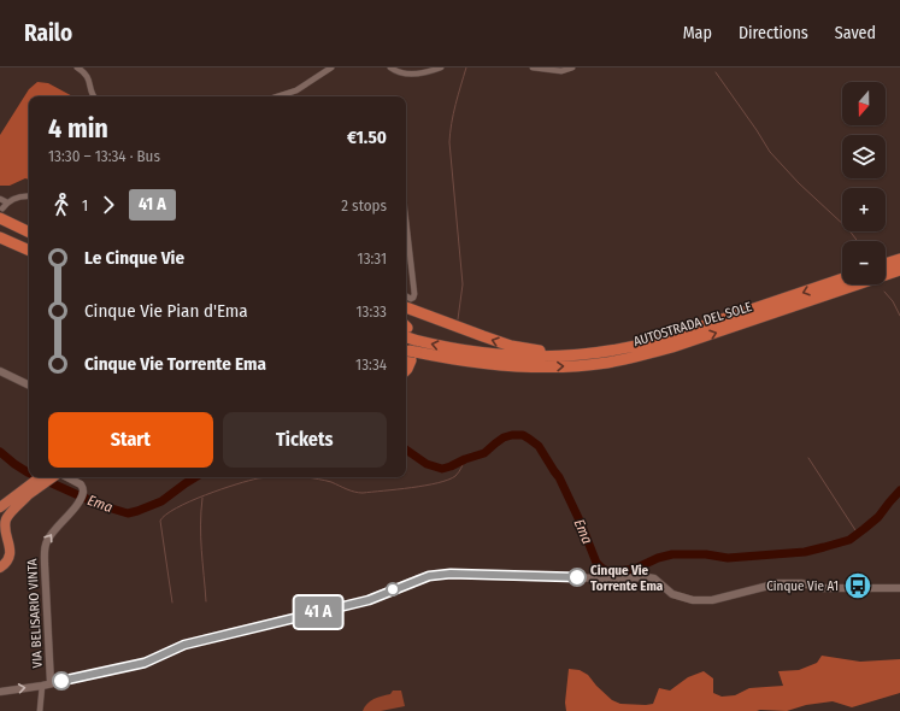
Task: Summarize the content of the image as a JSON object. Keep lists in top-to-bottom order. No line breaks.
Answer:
{"streets":{"highway":["AUTOSTRADA DEL SOLE"],"street":["VIA BELISARIO VINTA"]},"one_way":["VIA BELISARIO VINTA"],"water":["Ema"],"places":{"other":["Cinque Vie Torrente Ema"],"bus stop":["Cinque Vie A1"]},"north":"bottom","page":{"header":"Railo","nav":["Map","Directions","Saved"],"on_map":"41 A","map_buttons":["+","−"],"heading":["4 min","13:30 – 13:34 · Bus","€1.50"],"legs":["1","41 A","2 stops"],"list":[{"name":"Le Cinque Vie","value":"13:31"},{"name":"Cinque Vie Pian d'Ema","value":"13:33"},{"name":"Cinque Vie Torrente Ema","value":"13:34"}],"buttons":["Start","Tickets"]}}
